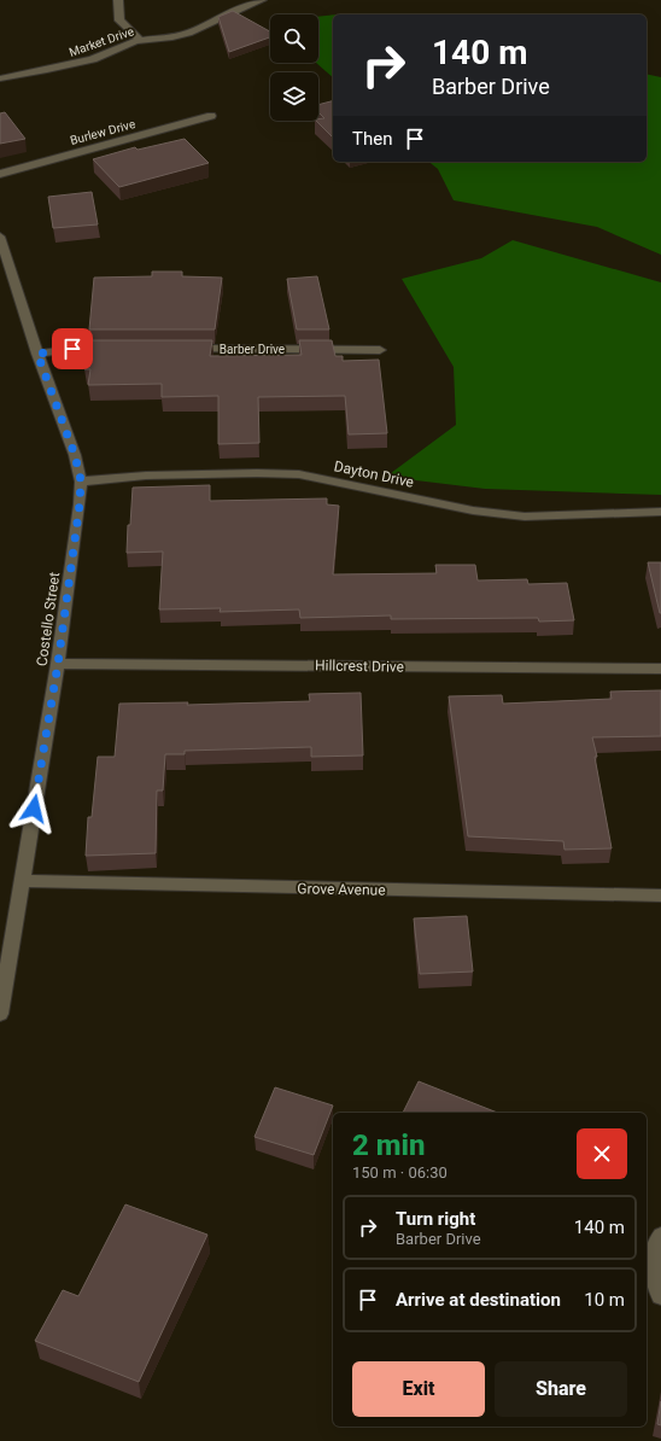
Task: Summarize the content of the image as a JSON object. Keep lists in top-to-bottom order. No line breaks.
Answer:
{"streets":{"street":["Market Drive","Burlew Drive","Barber Drive","Dayton Drive","Costello Street","Hillcrest Drive","Grove Avenue"]},"crossings":[["Dayton Drive","Costello Street"],["Costello Street","Hillcrest Drive"],["Costello Street","Grove Avenue"]],"page":{"turn":["140 m","Barber Drive"],"then":"Then","heading":["2 min","150 m · 06:30"],"list":[{"name":"Turn right","note":"Barber Drive","value":"140 m"},{"name":"Arrive at destination","value":"10 m"}],"buttons":["Exit","Share"]}}
